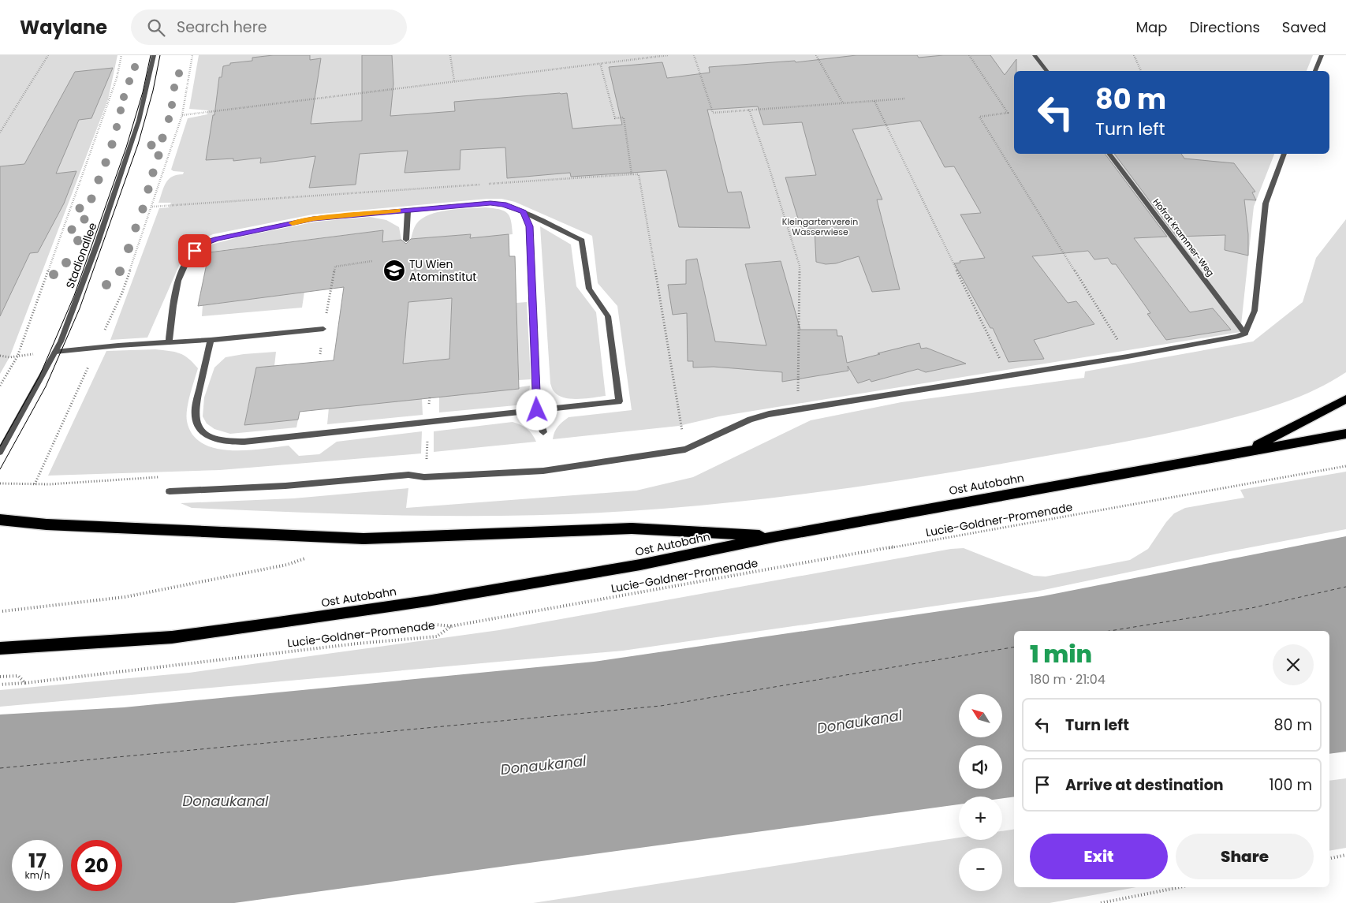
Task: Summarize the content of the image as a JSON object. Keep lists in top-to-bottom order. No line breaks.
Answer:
{"streets":{"highway":["Ost Autobahn"],"street":["Hofrat Krammer-Weg","Stadionallee"],"path":["Lucie-Goldner-Promenade"]},"water":["Donaukanal"],"parks":["Kleingartenverein Wasserwiese"],"places":{"school or university":["TU Wien Atominstitut"]},"north":"top left","page":{"header":"Waylane","search":"Search here","nav":["Map","Directions","Saved"],"turn":["80 m","Turn left"],"heading":["1 min","180 m · 21:04"],"map_buttons":["+","−"],"list":[{"name":"Turn left","value":"80 m"},{"name":"Arrive at destination","value":"100 m"}],"buttons":["Exit","Share"],"speed":"17 km/h","limit":"20"}}
